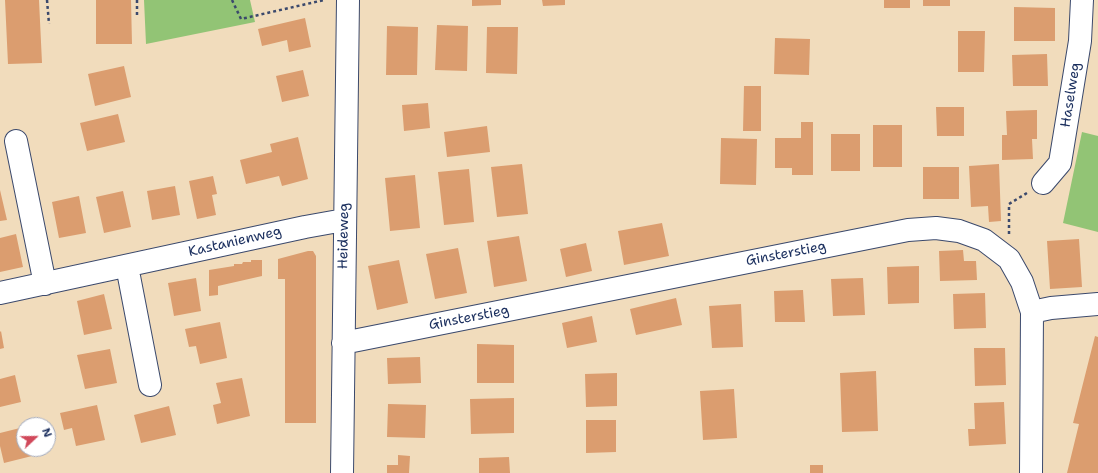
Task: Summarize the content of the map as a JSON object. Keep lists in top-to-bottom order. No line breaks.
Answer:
{"streets":{"street":["Haselweg","Heideweg","Kastanienweg","Ginsterstieg"]},"crossings":[["Heideweg","Kastanienweg"],["Heideweg","Ginsterstieg"]],"north":"right"}
